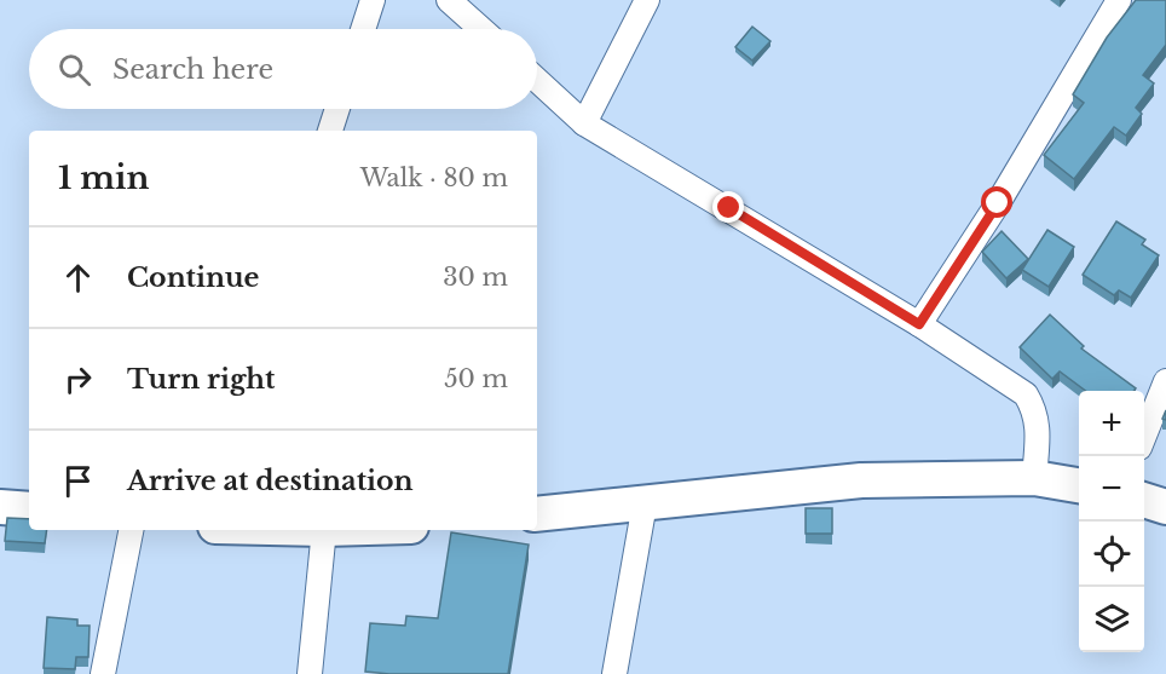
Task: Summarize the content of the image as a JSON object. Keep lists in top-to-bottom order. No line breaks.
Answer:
{"page":{"search":"Search here","heading":["1 min","Walk · 80 m"],"list":[["Continue","30 m"],["Turn right","50 m"],"Arrive at destination"],"map_buttons":["+","−"]}}
